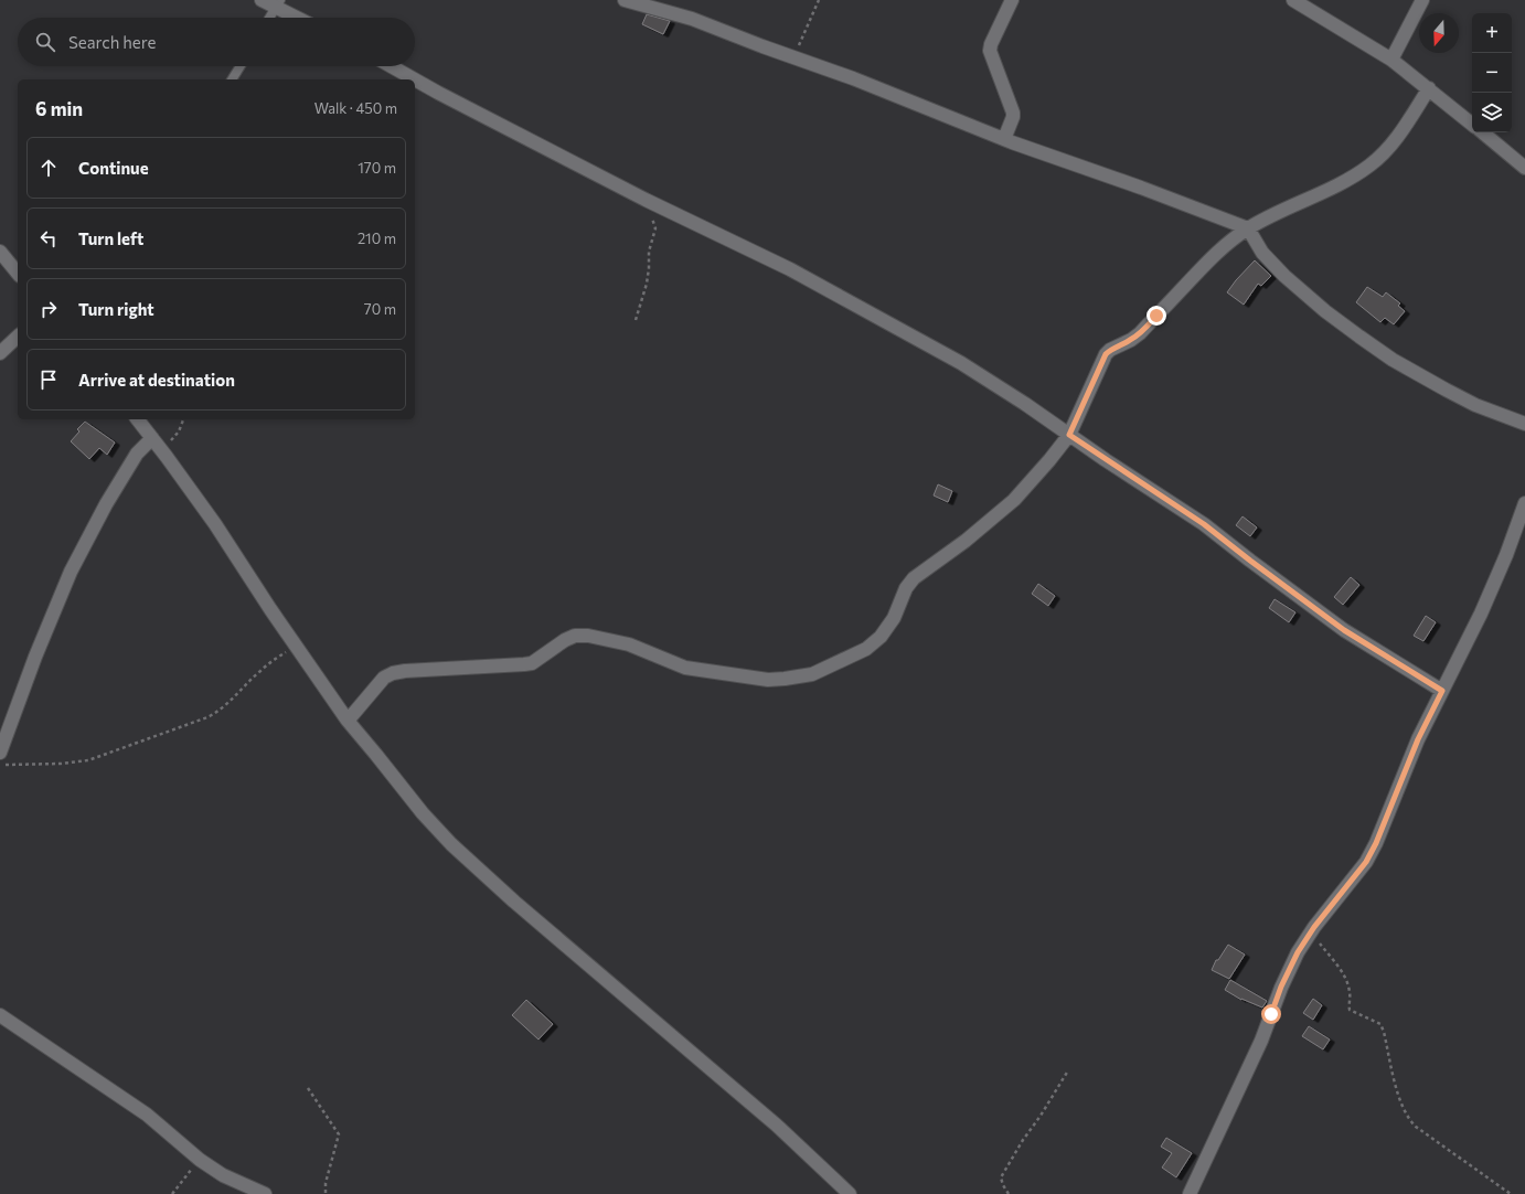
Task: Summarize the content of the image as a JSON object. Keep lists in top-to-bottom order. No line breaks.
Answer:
{"north":"bottom","page":{"map_buttons":["+","−"],"search":"Search here","heading":["6 min","Walk · 450 m"],"list":[["Continue","170 m"],["Turn left","210 m"],["Turn right","70 m"],"Arrive at destination"]}}
